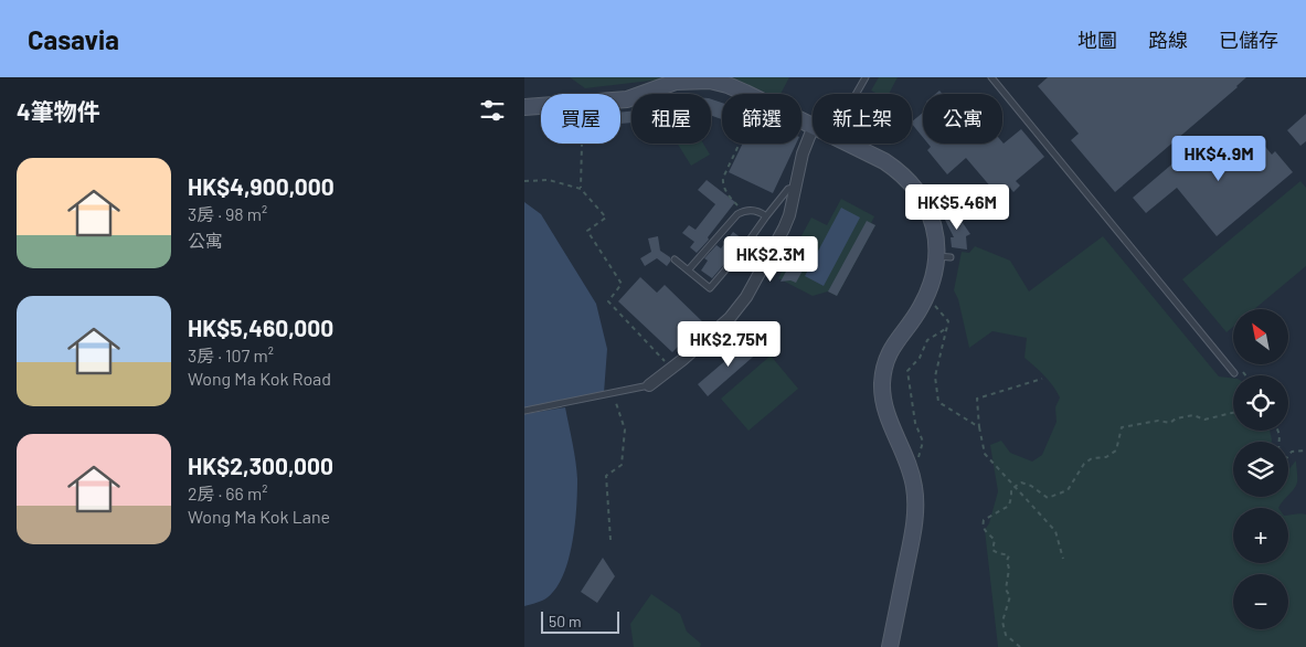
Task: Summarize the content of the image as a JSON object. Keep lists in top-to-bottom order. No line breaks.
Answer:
{"scale_bar":"50 m","north":"top left","page":{"header":"Casavia","nav":["地圖","路線","已儲存"],"heading":"4筆物件","chip":["買屋","租屋","篩選","新上架","公寓"],"price":["HK$4.9M","HK$5.46M","HK$2.3M","HK$2.75M"],"list":[{"name":"HK$4,900,000","note":"3房 · 98 m² · 公寓"},{"name":"HK$5,460,000","note":"3房 · 107 m² · Wong Ma Kok Road"},{"name":"HK$2,300,000","note":"2房 · 66 m² · Wong Ma Kok Lane"}],"map_buttons":["+","−"],"scale":"50 m"}}
